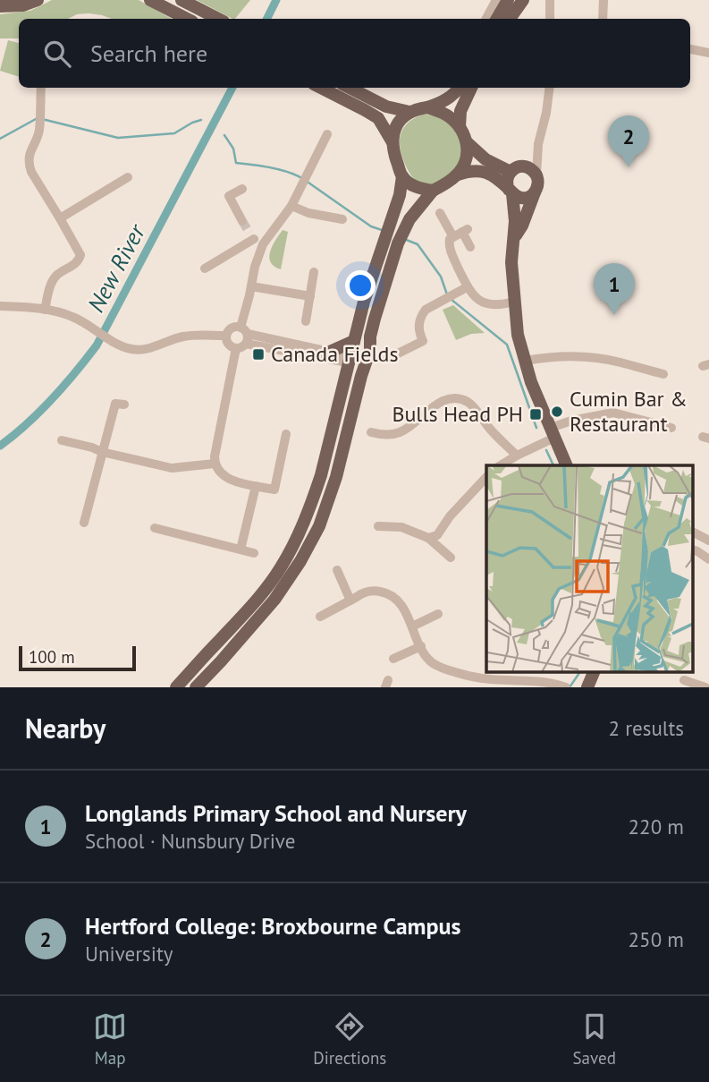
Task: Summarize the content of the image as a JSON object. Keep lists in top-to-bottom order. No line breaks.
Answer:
{"water":["New River"],"places":{"transit":["Canada Fields","Bulls Head PH"],"other":["Cumin Bar & Restaurant"]},"scale_bar":"100 m","page":{"search":"Search here","pins":["2","1"],"scale":"100 m","heading":["Nearby","2 results"],"list":[{"mark":"1","name":"Longlands Primary School and Nursery","note":"School · Nunsbury Drive","value":"220 m"},{"mark":"2","name":"Hertford College: Broxbourne Campus","note":"University","value":"250 m"}],"nav":["Map","Directions","Saved"]}}
